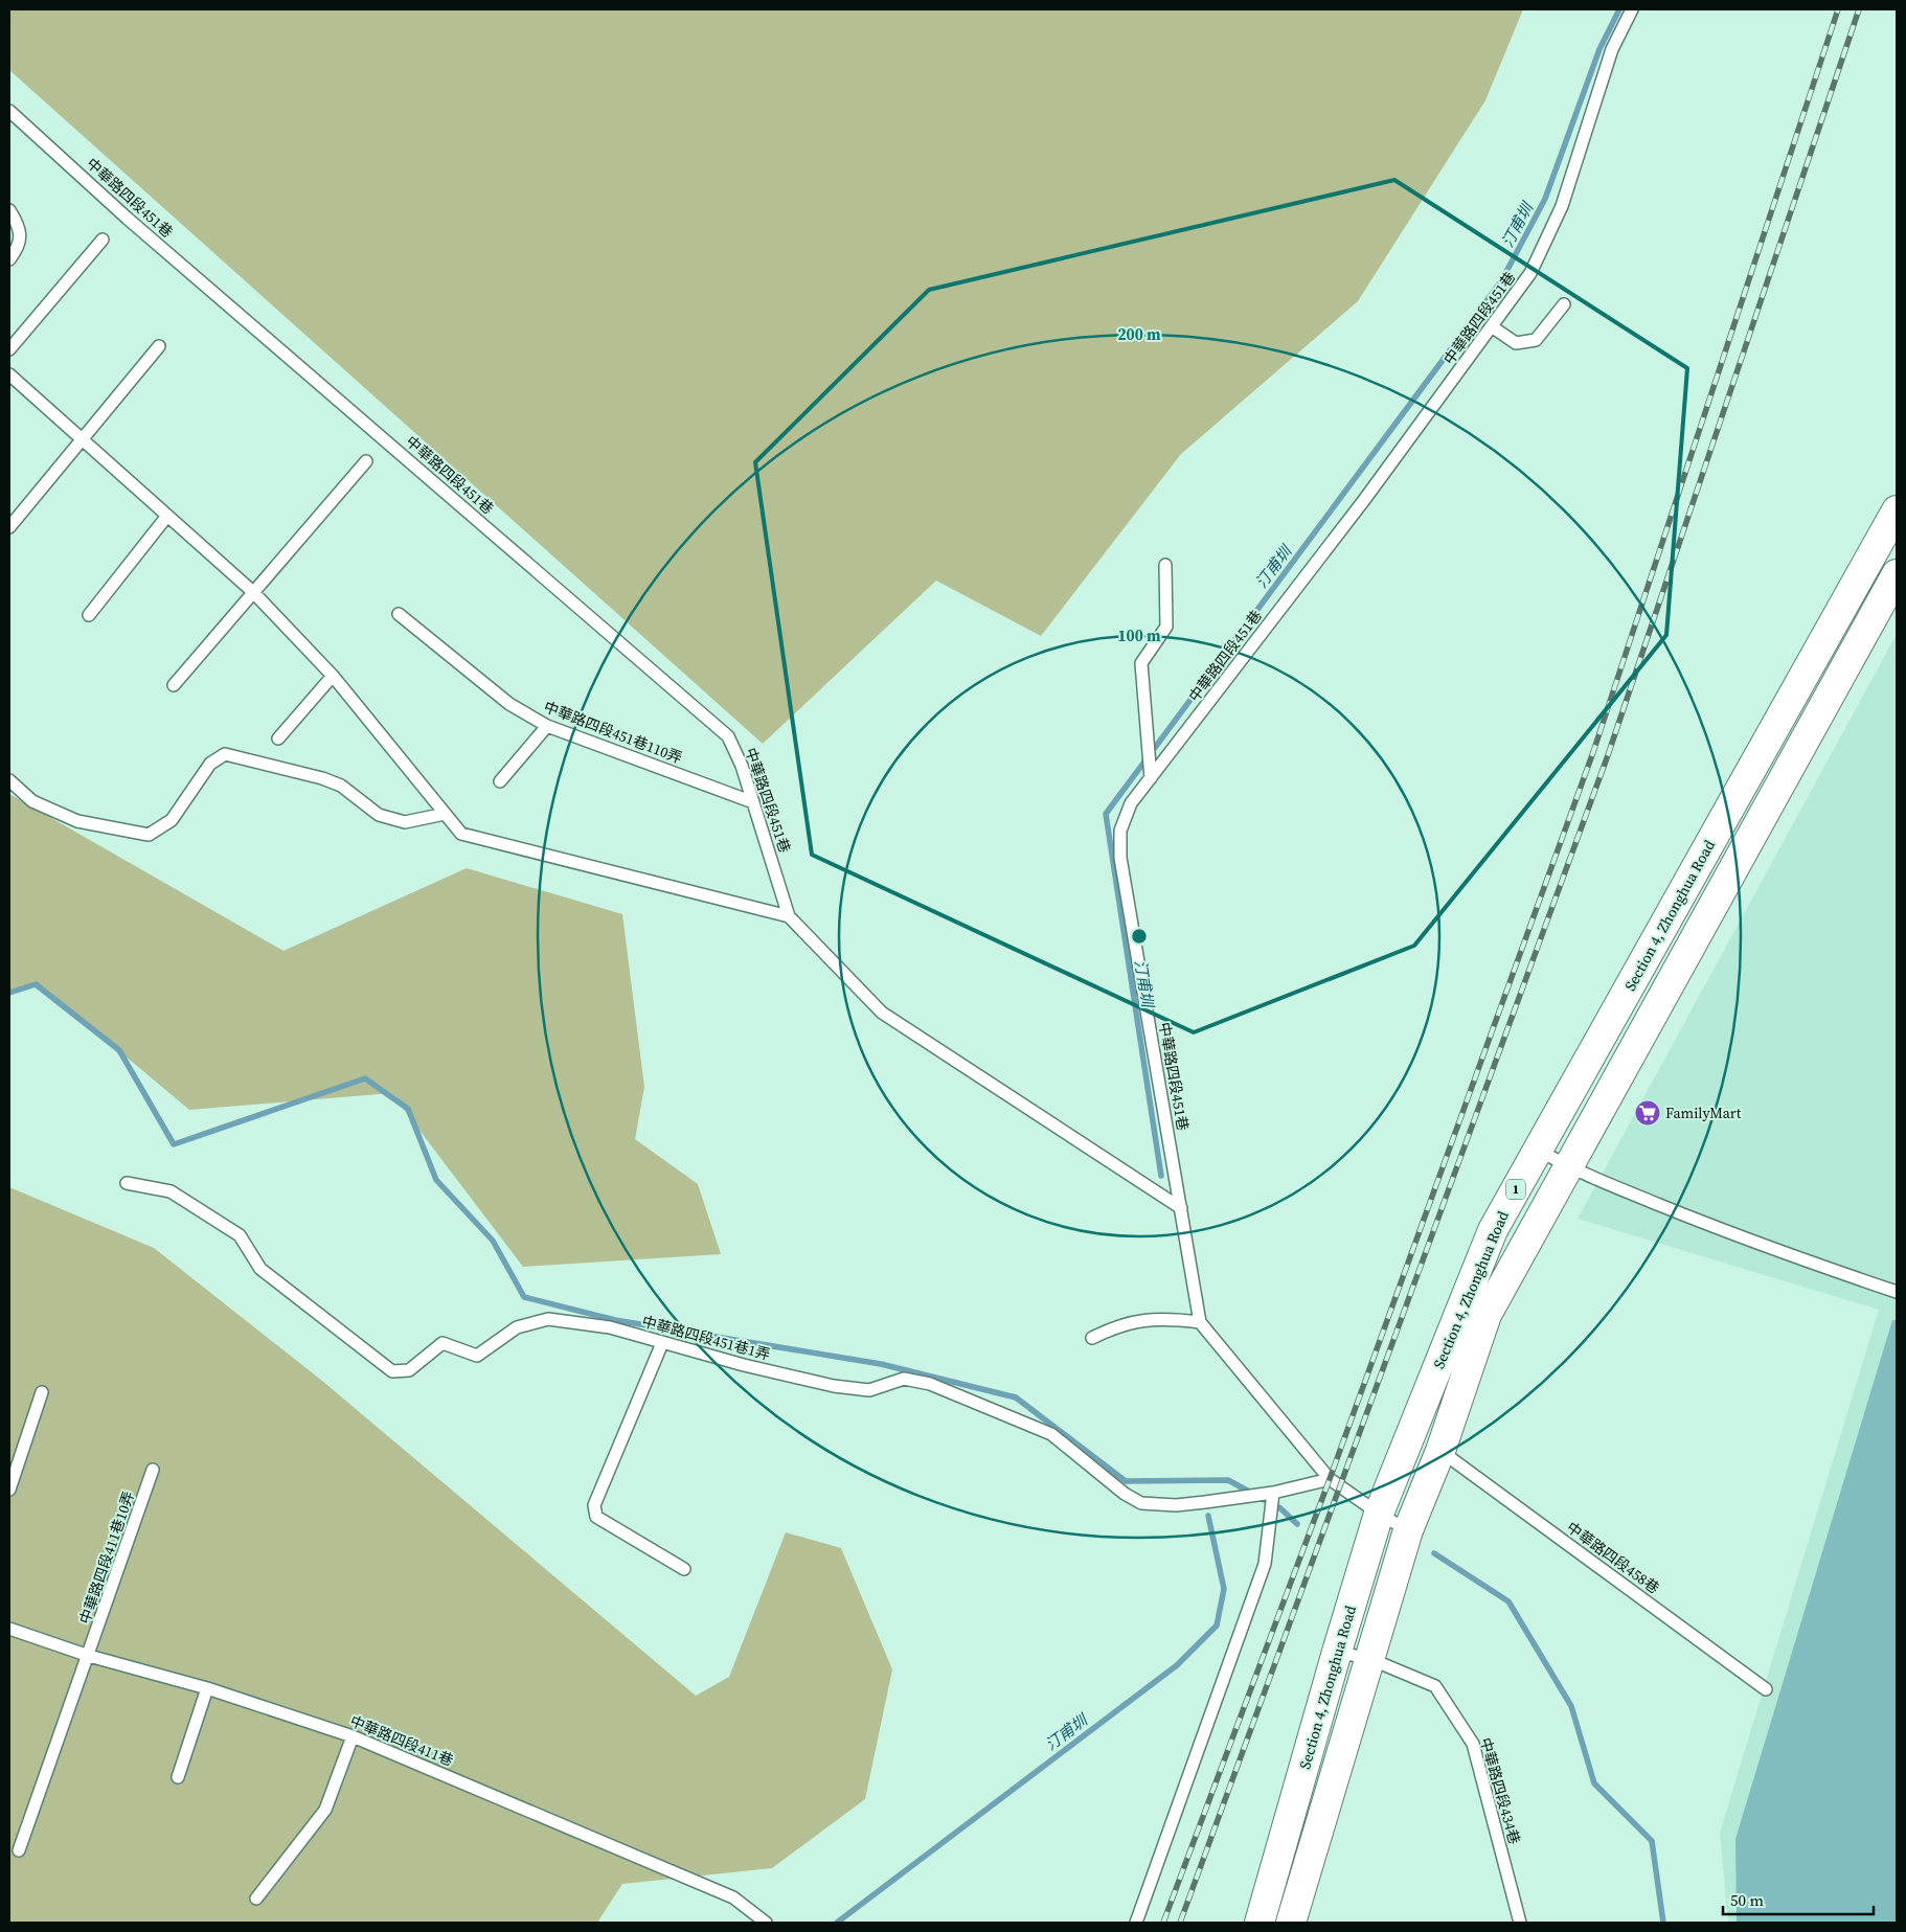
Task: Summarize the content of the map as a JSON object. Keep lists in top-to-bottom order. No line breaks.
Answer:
{"streets":{"main road":["Section 4, Zhonghua Road","1"],"lane":["中華路四段451巷","中華路四段451巷110弄","中華路四段451巷1弄","中華路四段411巷10弄","中華路四段458巷","中華路四段411巷","中華路四段434巷"]},"crossings":[["中華路四段451巷","中華路四段451巷110弄"],["Section 4, Zhonghua Road","中華路四段458巷"],["Section 4, Zhonghua Road","中華路四段434巷"],["中華路四段411巷10弄","中華路四段411巷"]],"water":["汀甫圳"],"places":{"supermarket":["FamilyMart"]},"scale_bar":"50 m","rings":["200 m","100 m"]}
